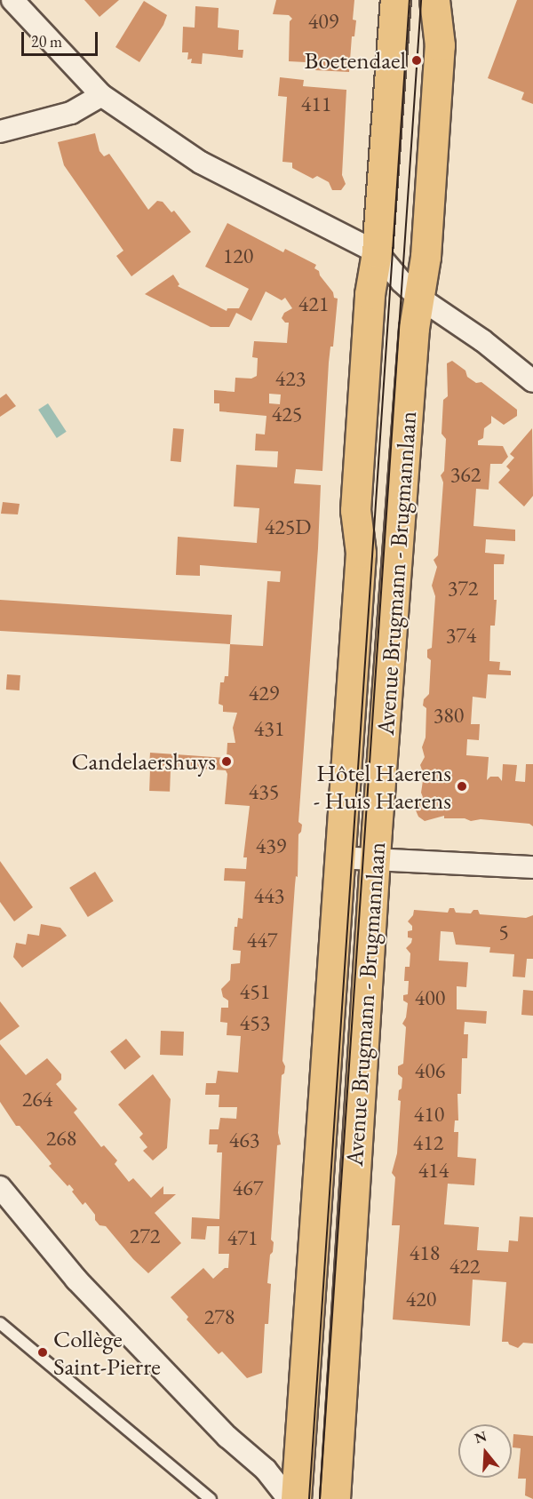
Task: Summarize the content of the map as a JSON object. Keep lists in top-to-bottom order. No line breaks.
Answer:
{"streets":{"main road":["Avenue Brugmann - Brugmannlaan"]},"places":["Boetendael","Candelaershuys","Hôtel Haerens - Huis Haerens","Collège Saint-Pierre"],"house_numbers":["409","411","120","421","423","425","362","425D","372","374","429","380","431","435","439","443","5","447","451","400","453","406","264","410","268","463","412","414","467","272","471","418","422","420","278"],"scale_bar":"20 m","north":"top"}
